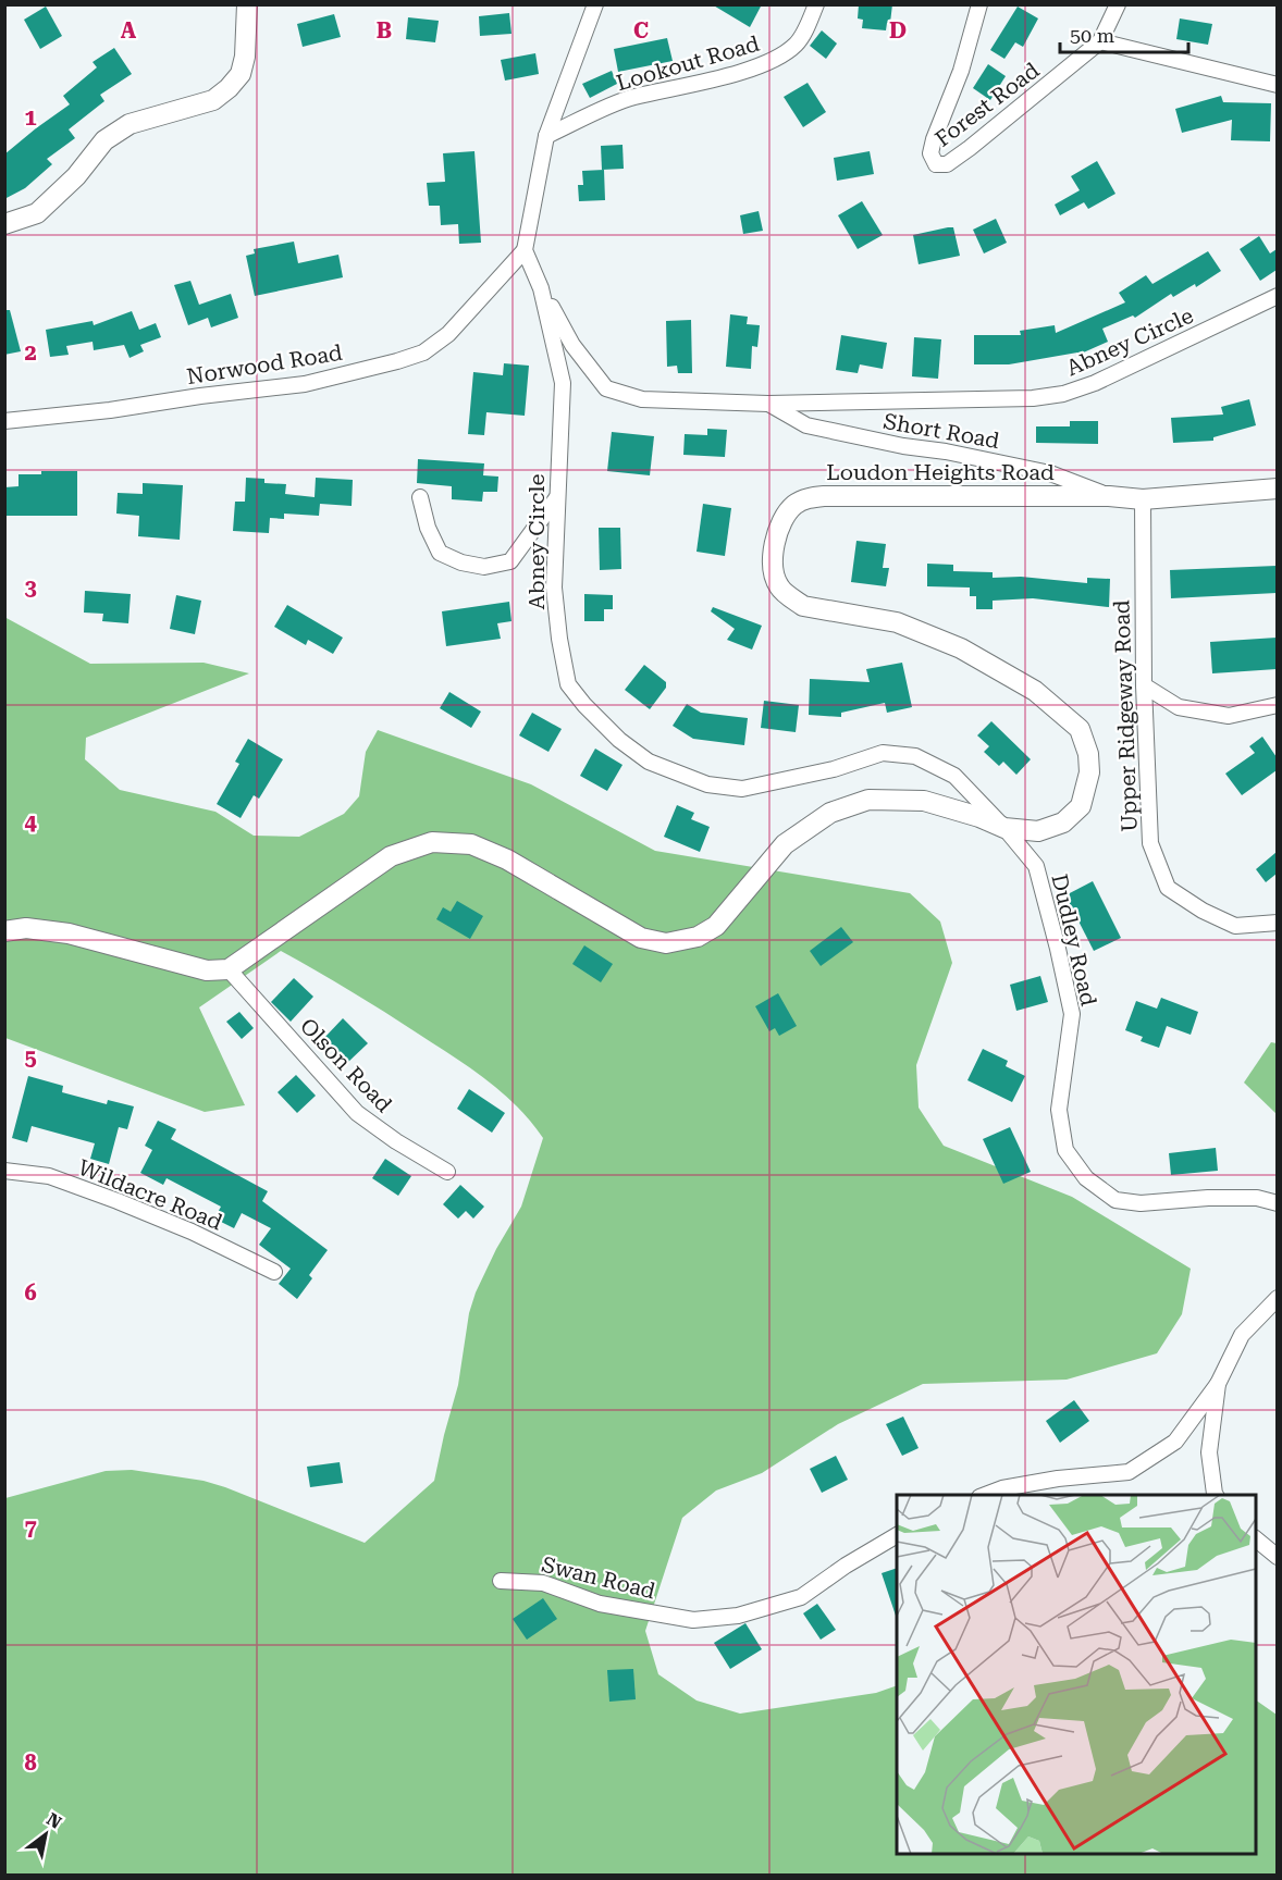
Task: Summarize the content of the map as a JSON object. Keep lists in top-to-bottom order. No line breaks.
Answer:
{"streets":{"street":["Lookout Road","Forest Road","Abney Circle","Norwood Road","Short Road","Loudon Heights Road","Upper Ridgeway Road","Dudley Road","Olson Road","Wildacre Road","Swan Road"]},"crossings":[["Abney Circle","Norwood Road"],["Abney Circle","Short Road"],["Abney Circle","Loudon Heights Road"],["Abney Circle","Dudley Road"],["Short Road","Loudon Heights Road"],["Loudon Heights Road","Upper Ridgeway Road"],["Loudon Heights Road","Dudley Road"],["Loudon Heights Road","Olson Road"]],"scale_bar":"50 m","north":"top right","grid":{"columns":["A","B","C","D"],"rows":["1","2","3","4","5","6","7","8"]}}
